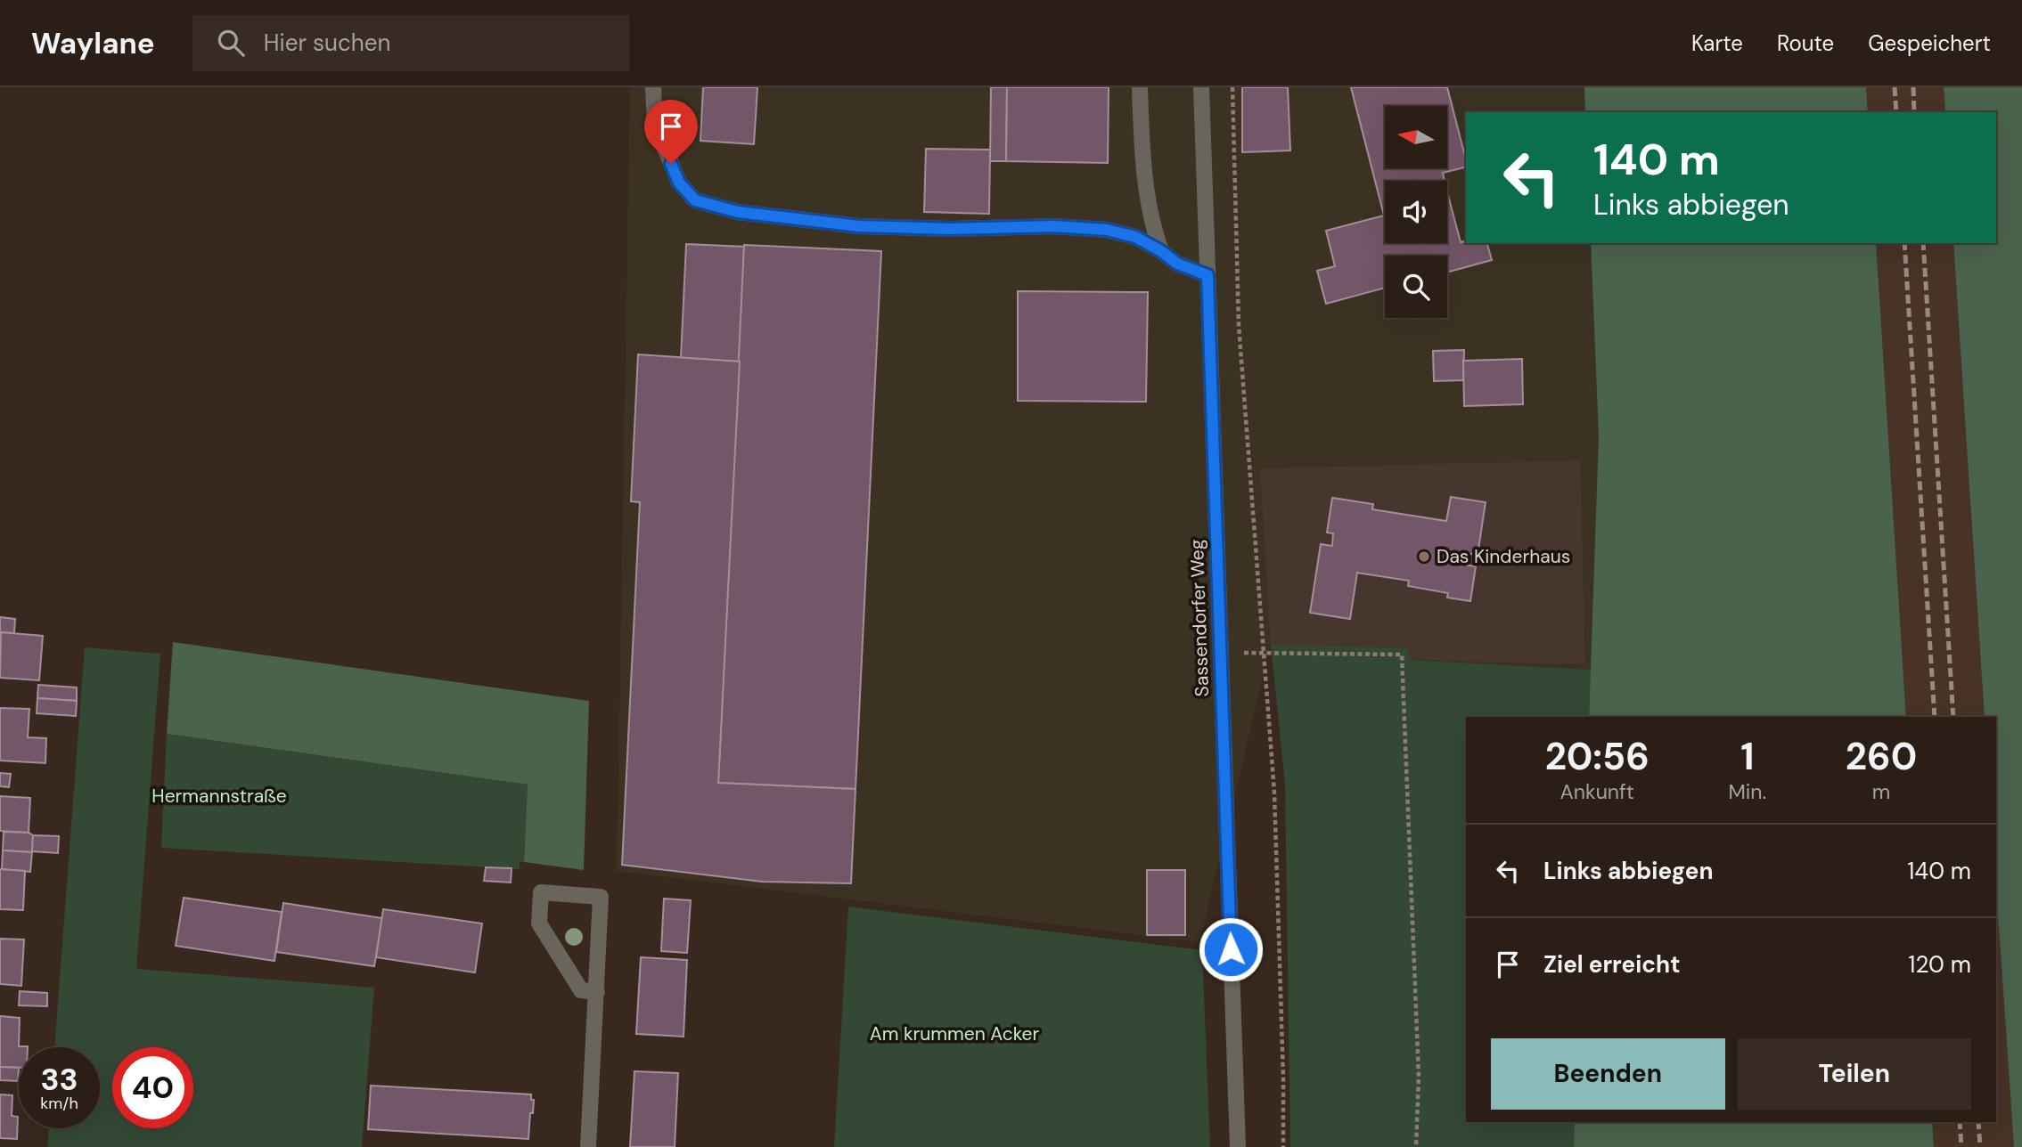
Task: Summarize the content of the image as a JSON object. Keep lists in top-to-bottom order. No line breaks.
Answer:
{"streets":{"street":["Sassendorfer Weg"]},"parks":["Hermannstraße","Am krummen Acker"],"places":["Das Kinderhaus"],"north":"left","page":{"header":"Waylane","search":"Hier suchen","nav":["Karte","Route","Gespeichert"],"turn":["140 m","Links abbiegen"],"eta":["20:56","Ankunft","1","Min.","260","m"],"list":[{"name":"Links abbiegen","value":"140 m"},{"name":"Ziel erreicht","value":"120 m"}],"buttons":["Beenden","Teilen"],"speed":"33 km/h","limit":"40"}}
